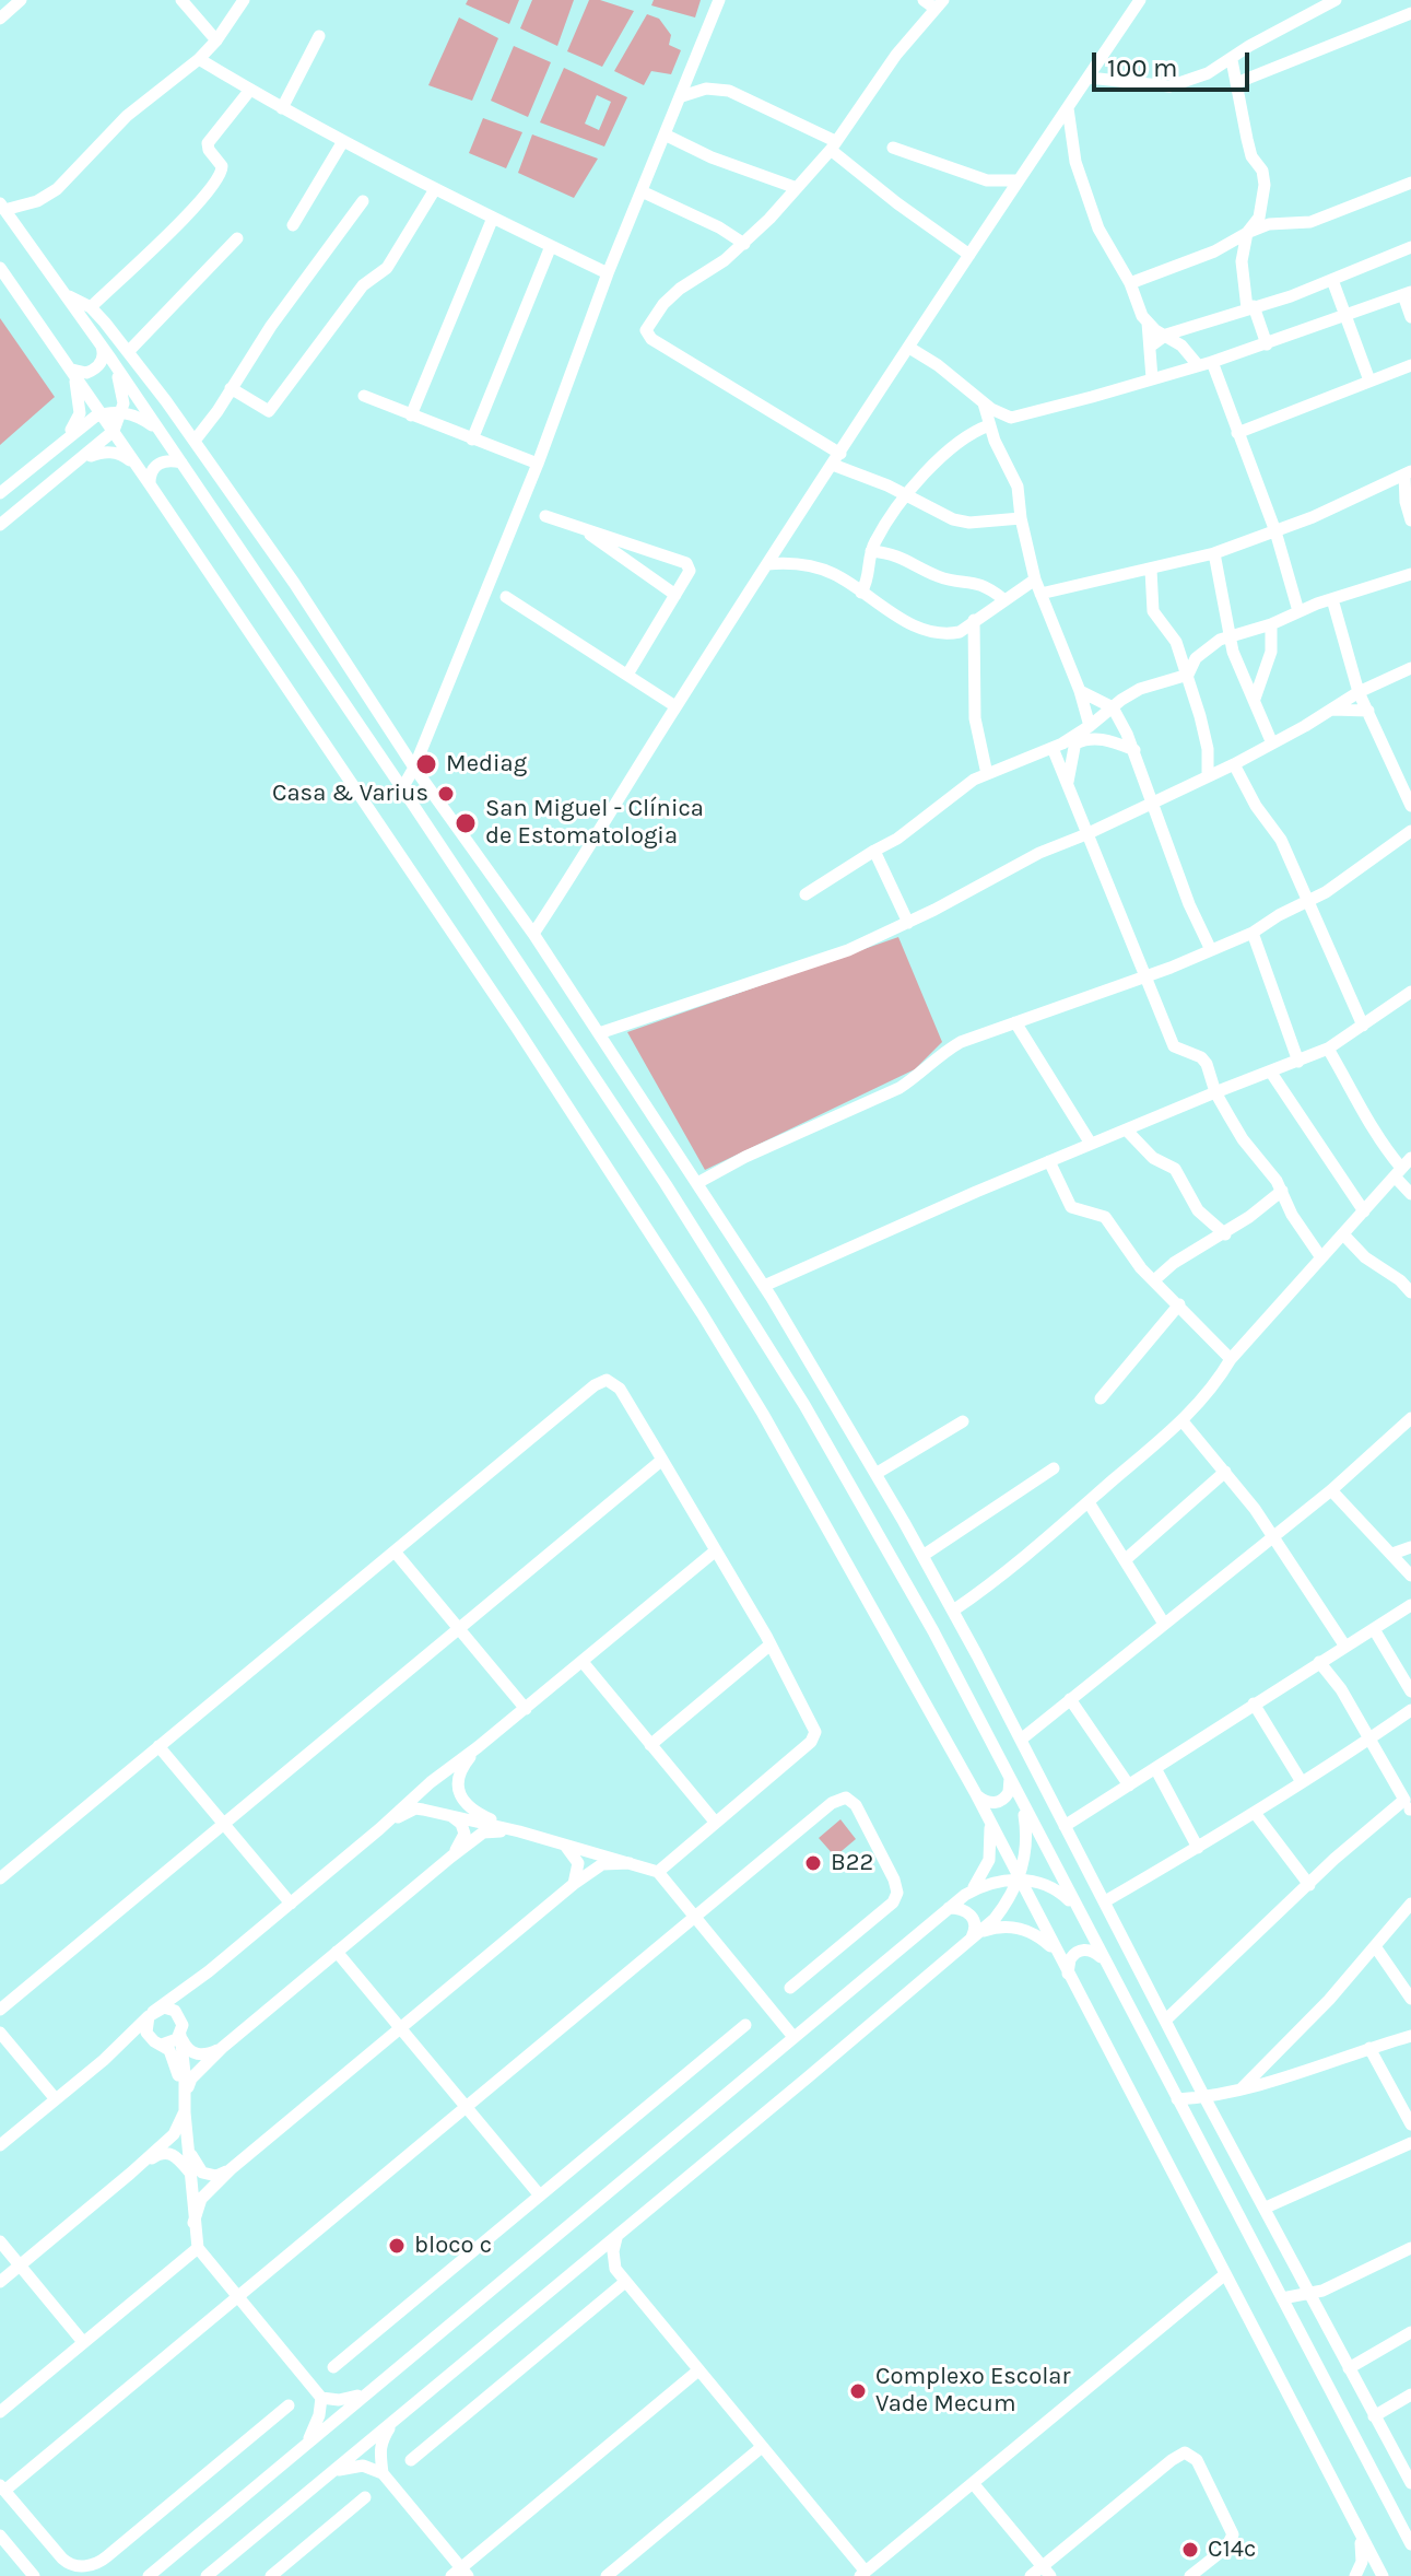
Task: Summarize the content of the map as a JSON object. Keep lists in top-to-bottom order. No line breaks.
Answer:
{"places":["Mediag","Casa & Varius","San Miguel - Clínica de Estomatologia","B22","bloco c","Complexo Escolar Vade Mecum","C14c"],"scale_bar":"100 m"}
